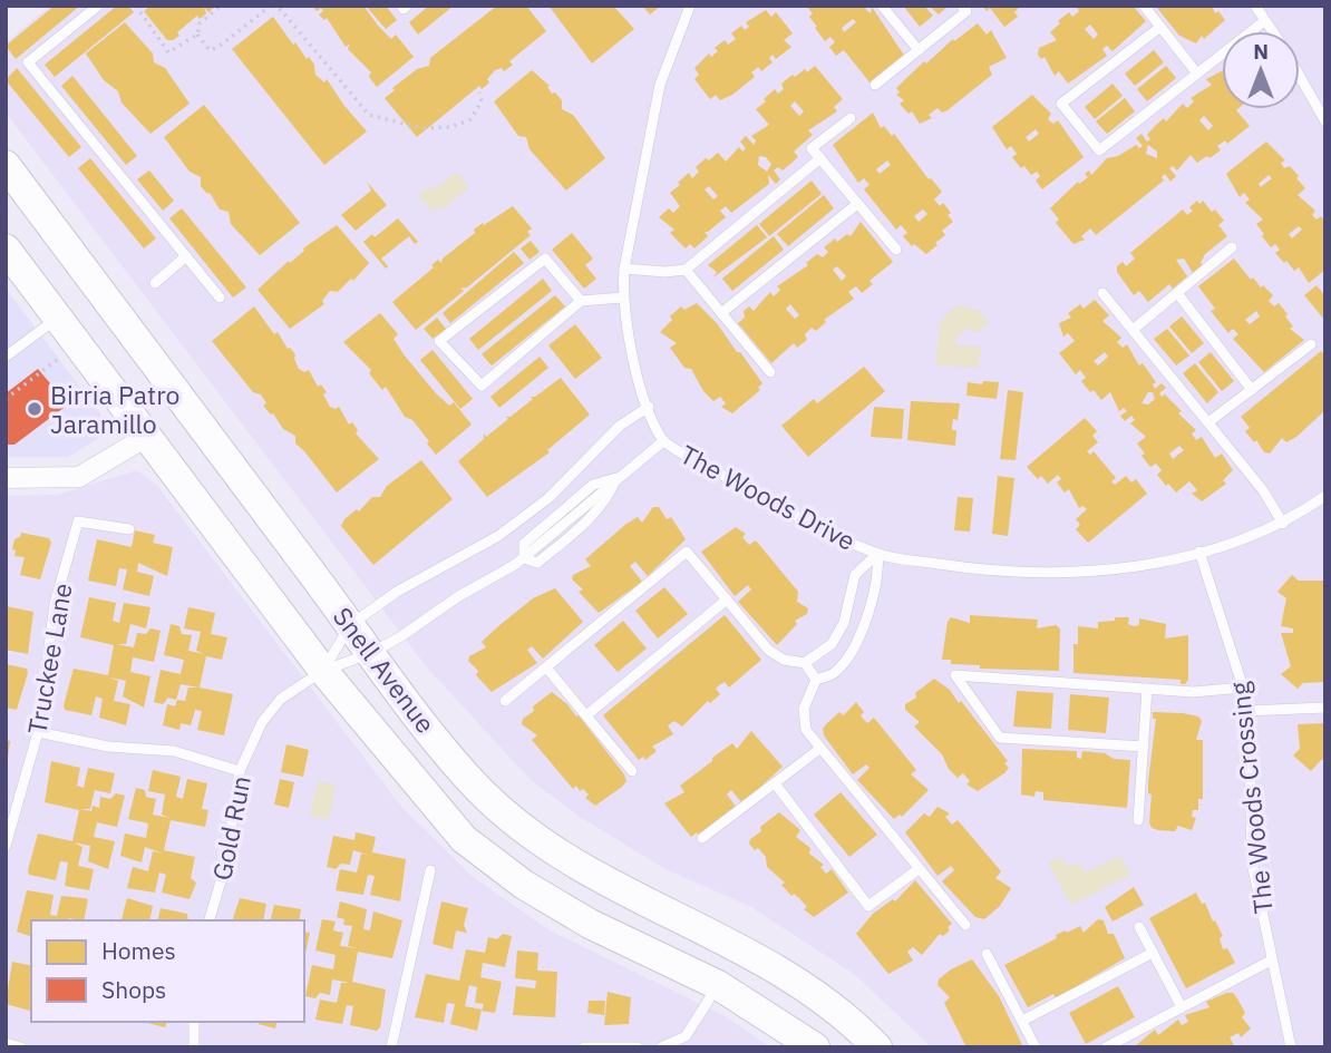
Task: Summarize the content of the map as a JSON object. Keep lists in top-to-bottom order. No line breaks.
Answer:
{"streets":{"main road":["Snell Avenue"],"lane":["The Woods Drive","Truckee Lane","The Woods Crossing","Gold Run"]},"crossings":[["The Woods Drive","Snell Avenue"],["The Woods Drive","The Woods Crossing"],["The Woods Drive","Gold Run"],["Snell Avenue","Gold Run"]],"places":["Birria Patro Jaramillo"],"legend":["Homes","Shops"],"north":"top"}
